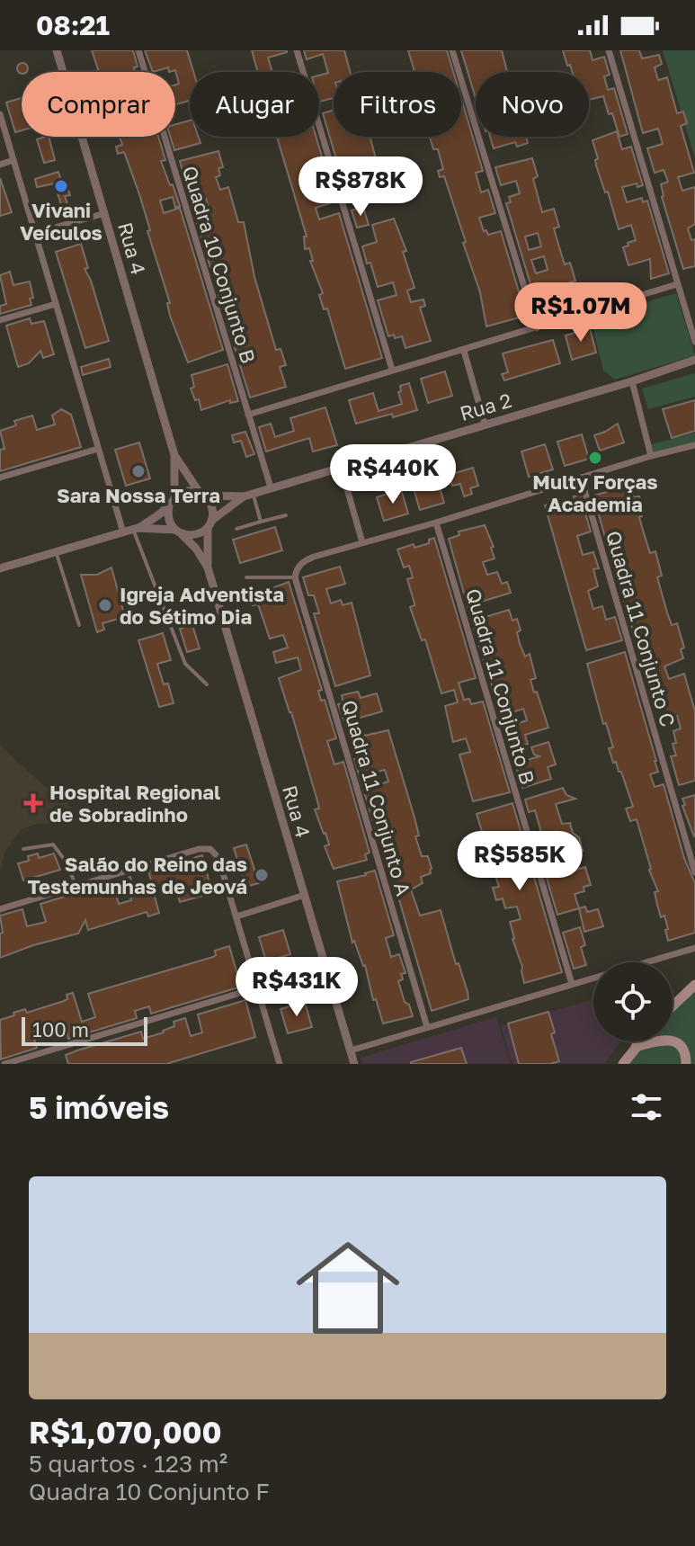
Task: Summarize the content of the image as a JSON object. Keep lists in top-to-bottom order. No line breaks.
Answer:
{"streets":{"street":["Rua 4","Quadra 10 Conjunto B","Rua 2","Quadra 11 Conjunto C","Quadra 11 Conjunto B","Quadra 11 Conjunto A"]},"crossings":[["Quadra 10 Conjunto B","Rua 2"]],"places":{"other":["Vivani Veículos","Multy Forças Academia","Sara Nossa Terra","Igreja Adventista do Sétimo Dia","Salão do Reino das Testemunhas de Jeová"],"health":["Hospital Regional de Sobradinho"]},"scale_bar":"100 m","page":{"status":"08:21","chip":["Comprar","Alugar","Filtros","Novo"],"price":["R$878K","R$1.07M","R$440K","R$585K","R$431K"],"scale":"100 m","heading":"5 imóveis","list":[{"name":"R$1,070,000","note":"5 quartos · 123 m² · Quadra 10 Conjunto F"}]}}
